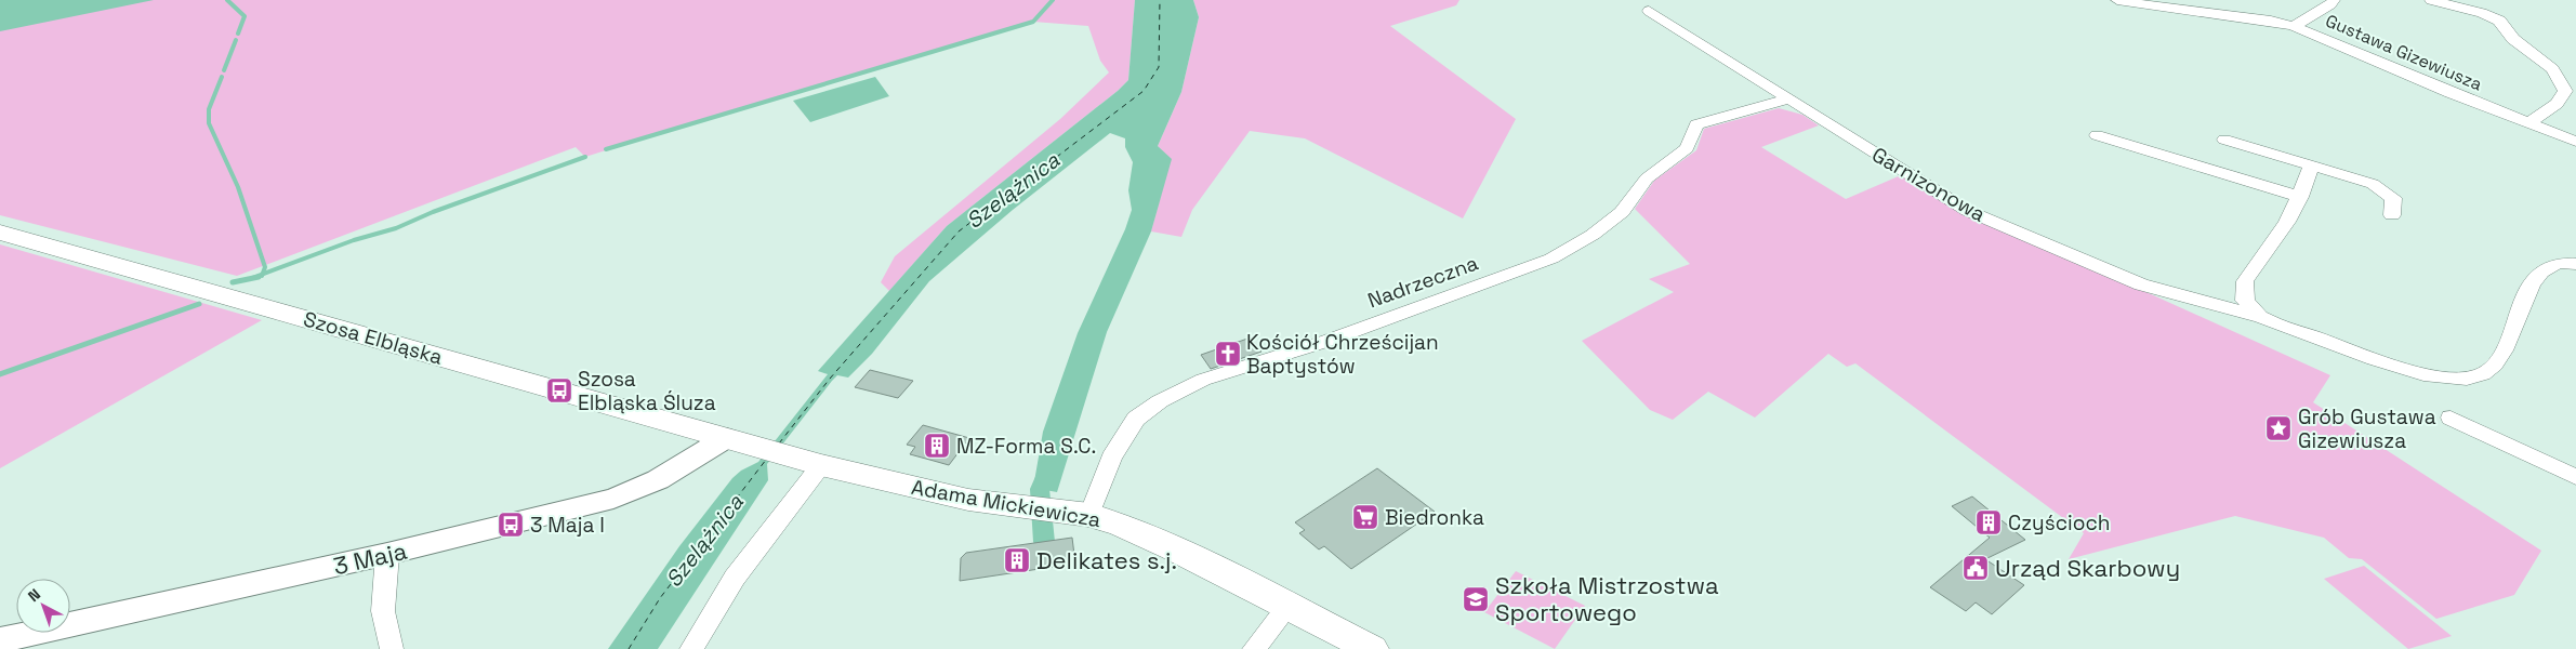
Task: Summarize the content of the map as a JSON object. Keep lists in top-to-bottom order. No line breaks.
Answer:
{"streets":{"main road":["Szosa Elbląska","Adama Mickiewicza"],"street":["Gustawa Gizewiusza","Garnizonowa","Nadrzeczna","3 Maja"]},"crossings":[["Garnizonowa","Nadrzeczna"],["Nadrzeczna","Adama Mickiewicza"],["Szosa Elbląska","Adama Mickiewicza"],["Szosa Elbląska","3 Maja"],["Adama Mickiewicza","3 Maja"]],"water":["Szelążnica"],"places":{"church":["Kościół Chrześcijan Baptystów"],"bus stop":["Szosa Elbląska Śluza","3 Maja I"],"place":["Grób Gustawa Gizewiusza"],"building":["MZ-Forma S.C.","Czyścioch","Delikates s.j."],"supermarket":["Biedronka"],"public building":["Urząd Skarbowy"],"school or university":["Szkoła Mistrzostwa Sportowego"]},"north":"top left"}
